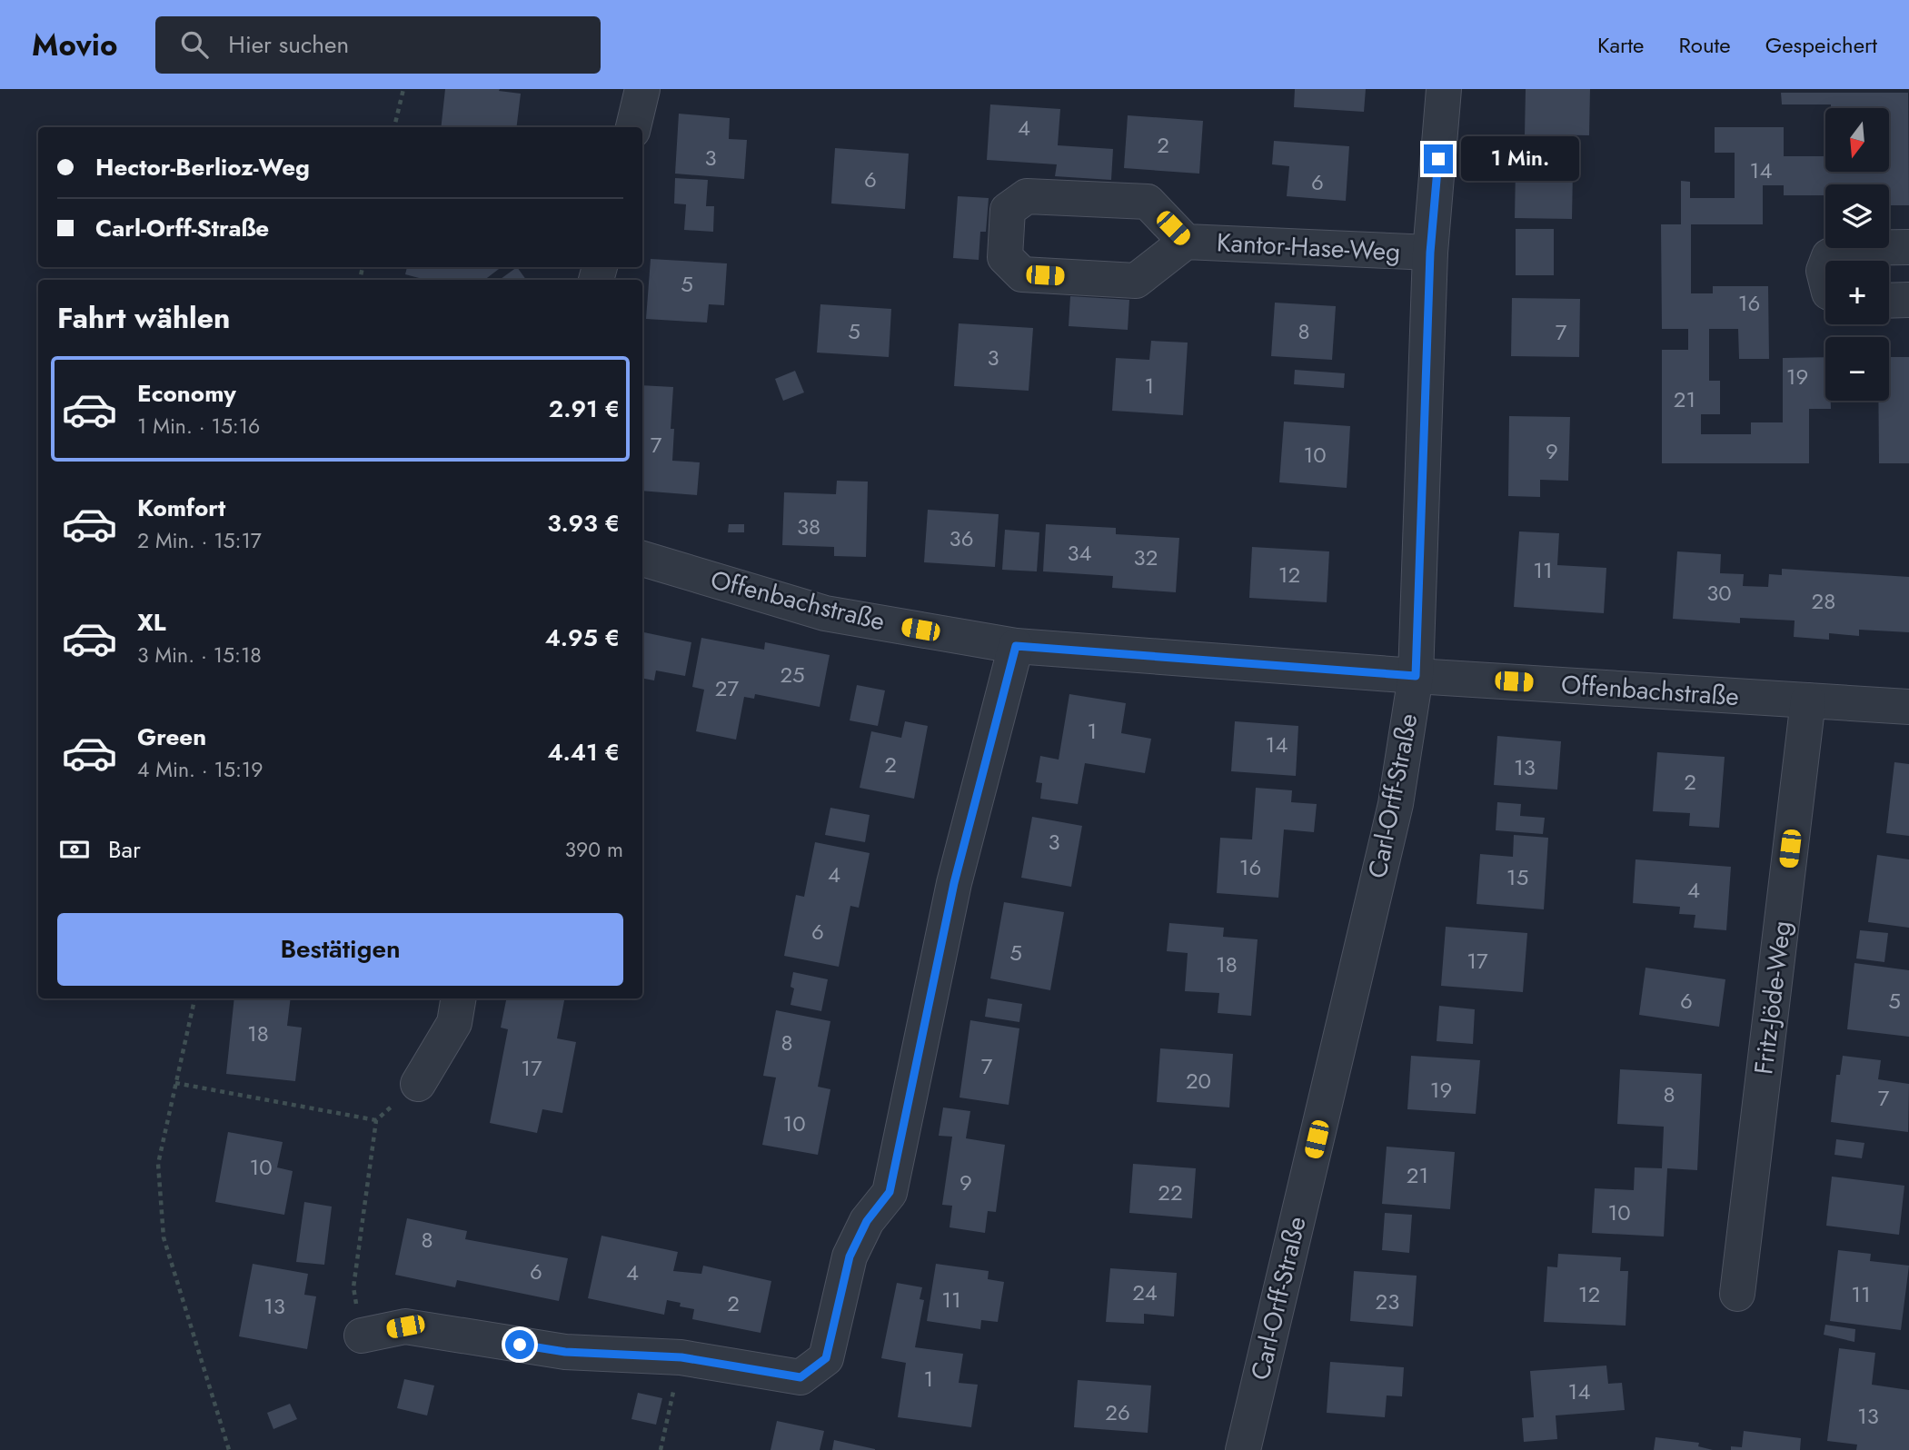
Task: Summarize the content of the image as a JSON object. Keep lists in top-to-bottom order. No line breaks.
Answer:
{"streets":{"street":["Kantor-Hase-Weg","Offenbachstraße","Carl-Orff-Straße","Fritz-Jöde-Weg"]},"crossings":[["Kantor-Hase-Weg","Carl-Orff-Straße"],["Offenbachstraße","Carl-Orff-Straße"],["Offenbachstraße","Fritz-Jöde-Weg"]],"house_numbers":["4","2","3","14","6","6","5","16","5","8","7","3","19","1","21","7","9","10","38","36","34","32","11","12","30","28","25","27","1","14","2","13","2","3","16","4","15","4","6","5","17","18","6","5","18","8","7","17","20","19","8","7","10","10","21","9","22","10","8","6","4","24","12","11","11","23","2","13","1","14","26","13"],"north":"bottom","page":{"header":"Movio","search":"Hier suchen","nav":["Karte","Route","Gespeichert"],"map_buttons":["+","−"],"banner":["Hector-Berlioz-Weg","Carl-Orff-Straße"],"bubble":"1 Min.","heading":"Fahrt wählen","list":[{"name":"Economy","note":"1 Min. · 15:16","value":"2.91 €"},{"name":"Komfort","note":"2 Min. · 15:17","value":"3.93 €"},{"name":"XL","note":"3 Min. · 15:18","value":"4.95 €"},{"name":"Green","note":"4 Min. · 15:19","value":"4.41 €"}],"pay":["Bar","390 m"],"buttons":"Bestätigen"}}
